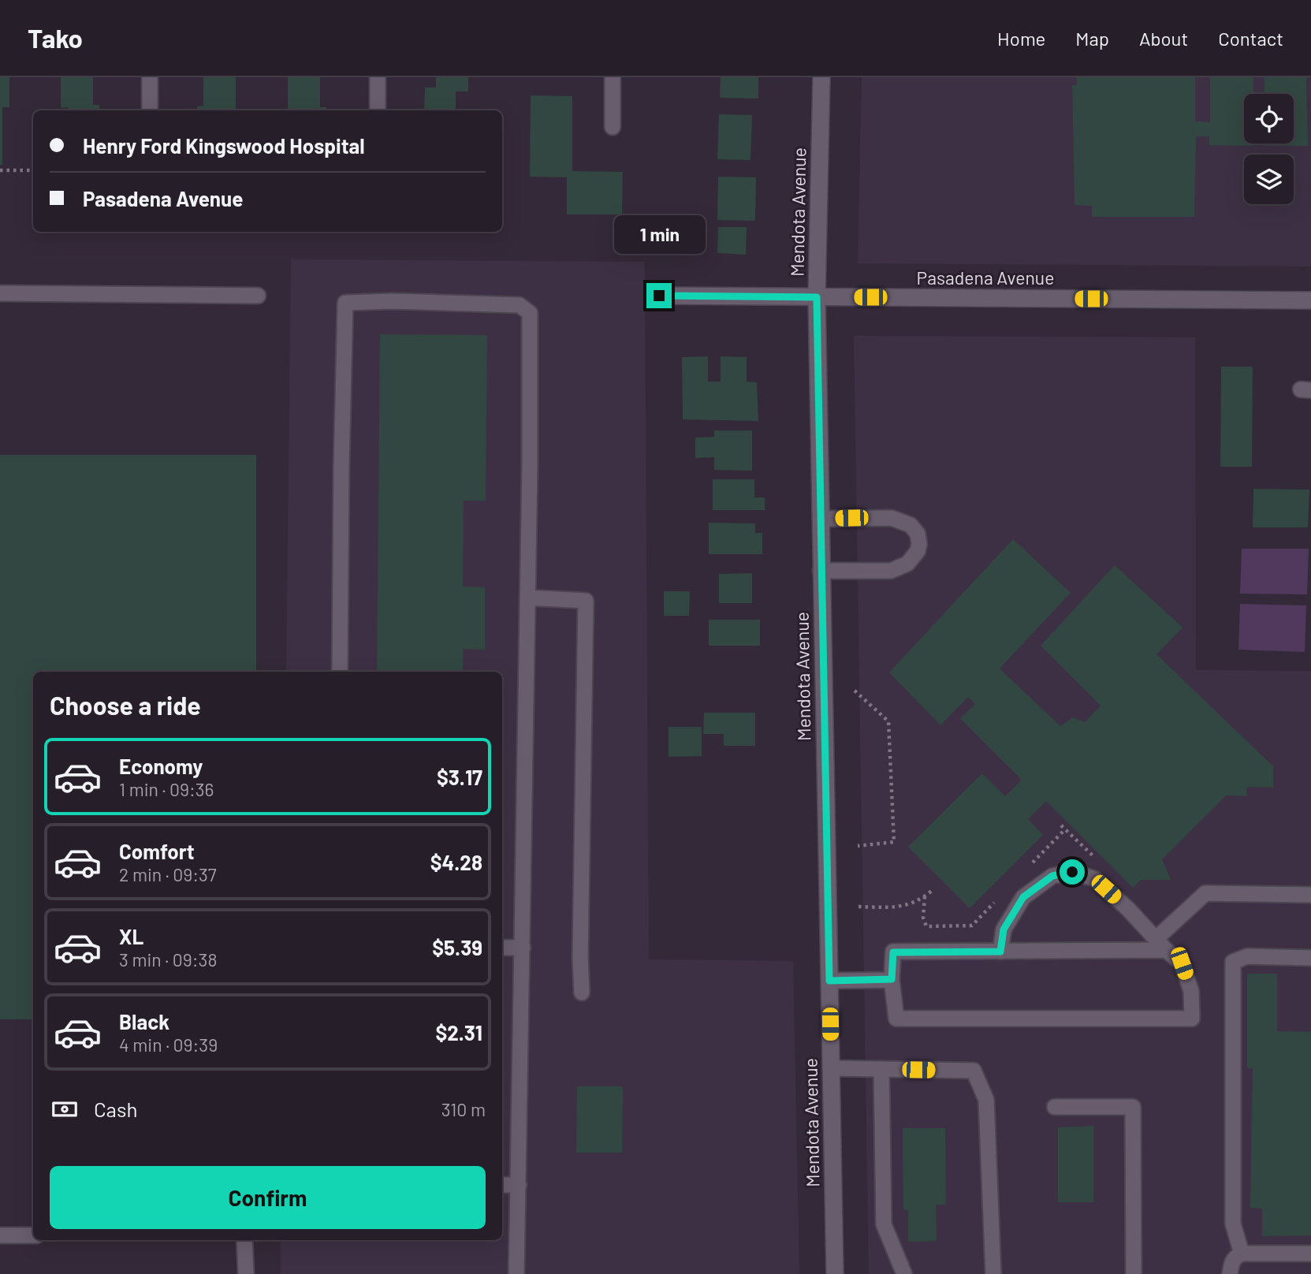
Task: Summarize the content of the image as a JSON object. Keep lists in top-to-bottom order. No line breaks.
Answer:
{"streets":{"street":["Mendota Avenue","Pasadena Avenue"]},"crossings":[["Mendota Avenue","Pasadena Avenue"]],"page":{"header":"Tako","nav":["Home","Map","About","Contact"],"banner":["Henry Ford Kingswood Hospital","Pasadena Avenue"],"bubble":"1 min","heading":"Choose a ride","list":[{"name":"Economy","note":"1 min · 09:36","value":"$3.17"},{"name":"Comfort","note":"2 min · 09:37","value":"$4.28"},{"name":"XL","note":"3 min · 09:38","value":"$5.39"},{"name":"Black","note":"4 min · 09:39","value":"$2.31"}],"pay":["Cash","310 m"],"buttons":"Confirm"}}
